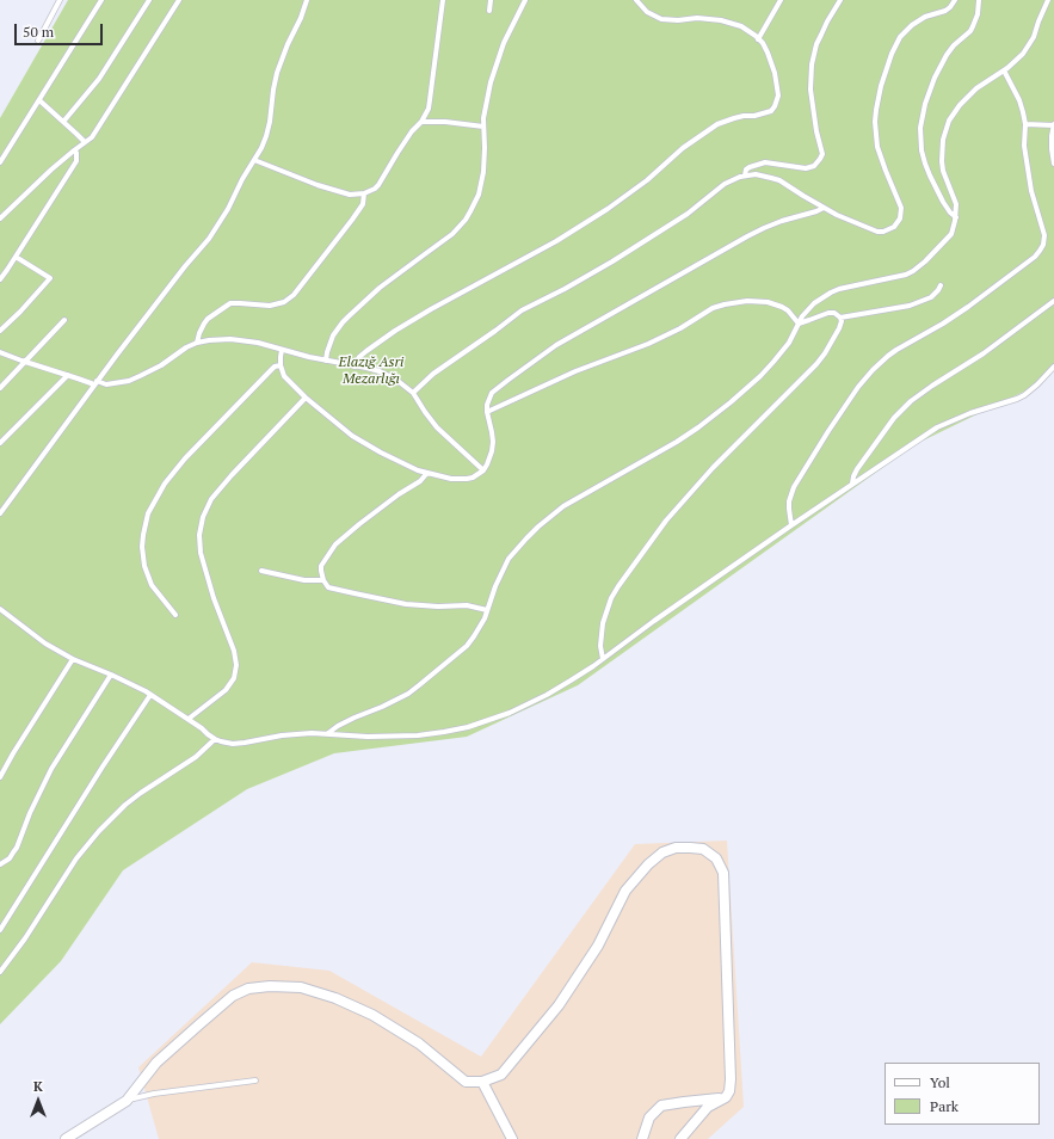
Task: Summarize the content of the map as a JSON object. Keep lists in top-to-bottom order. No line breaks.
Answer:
{"parks":["Elazığ Asri Mezarlığı"],"legend":["Yol","Park"],"scale_bar":"50 m","north":"top"}
